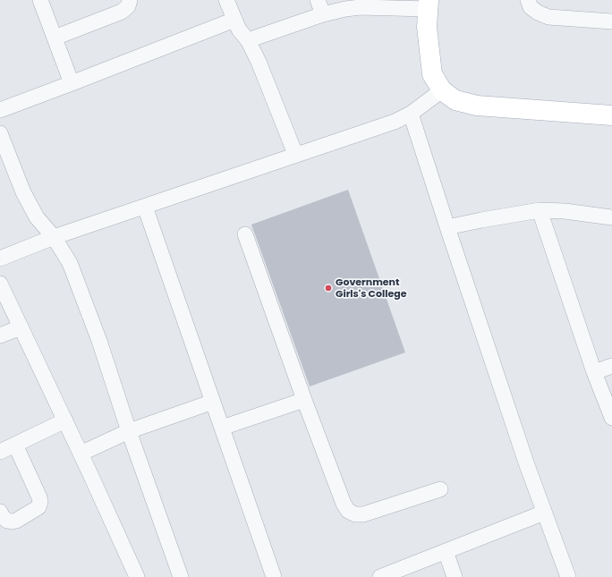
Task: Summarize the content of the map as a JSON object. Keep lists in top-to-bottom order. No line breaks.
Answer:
{"places":["Government Girls's College"]}
